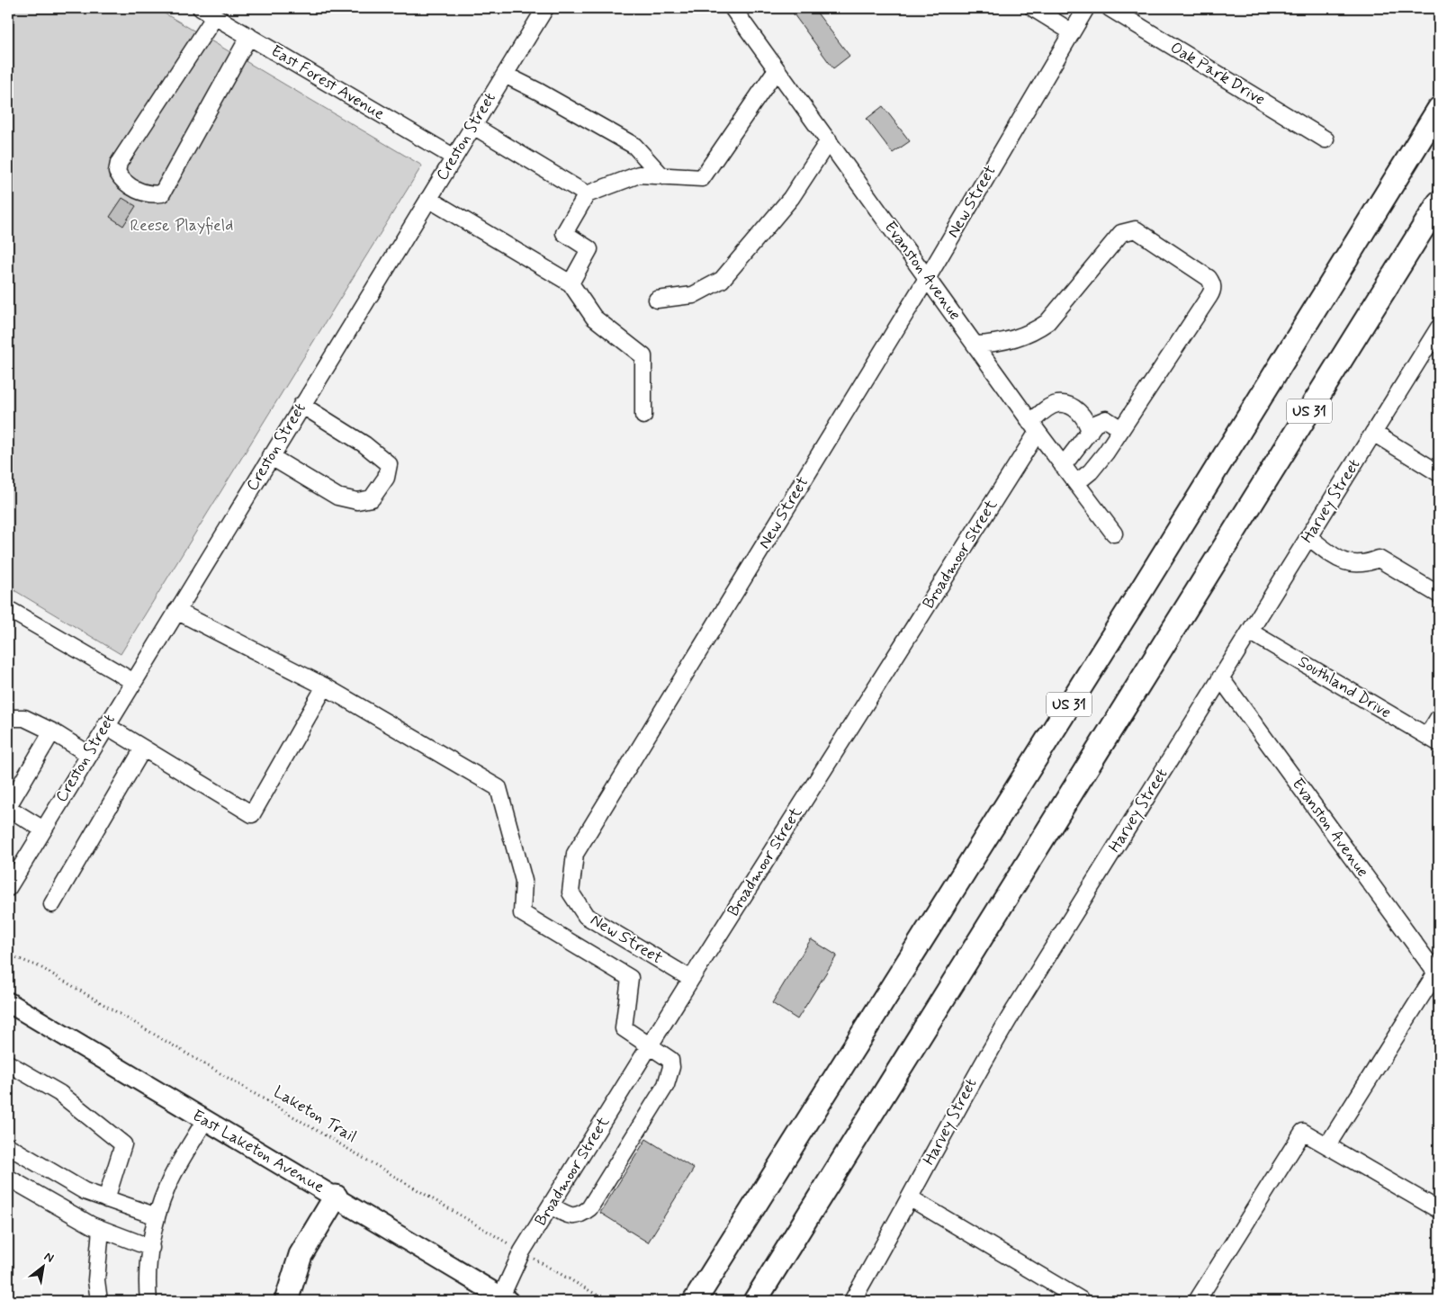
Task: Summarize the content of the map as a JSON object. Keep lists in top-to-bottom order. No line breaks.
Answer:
{"streets":{"highway":["US 31"],"main road":["East Laketon Avenue"],"street":["Oak Park Drive","East Forest Avenue","Creston Street","New Street","Evanston Avenue","Harvey Street","Broadmoor Street","Southland Drive"],"path":["Laketon Trail"]},"crossings":[["East Forest Avenue","Creston Street"],["New Street","Evanston Avenue"],["New Street","Broadmoor Street"],["Evanston Avenue","Harvey Street"],["Evanston Avenue","Broadmoor Street"],["Harvey Street","Southland Drive"],["Broadmoor Street","Laketon Trail"],["Broadmoor Street","East Laketon Avenue"]],"parks":["Reese Playfield"],"north":"top right"}
